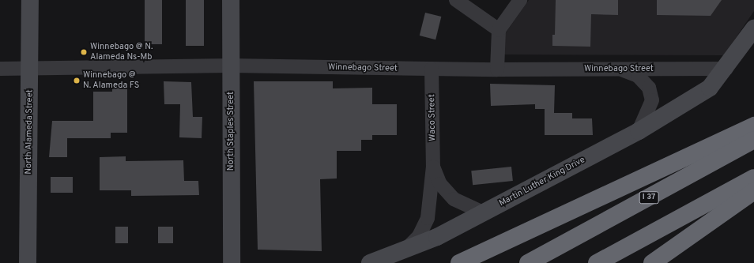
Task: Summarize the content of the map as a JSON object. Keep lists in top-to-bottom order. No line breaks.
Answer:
{"streets":{"highway":["I 37"],"street":["Winnebago Street","Waco Street","North Staples Street","North Alameda Street","Martin Luther King Drive"]},"crossings":[["Winnebago Street","Waco Street"],["Winnebago Street","North Staples Street"],["Winnebago Street","North Alameda Street"],["Winnebago Street","Martin Luther King Drive"],["Waco Street","Martin Luther King Drive"]],"places":["Winnebago @ N. Alameda Ns-Mb","Winnebago @ N. Alameda FS"]}
